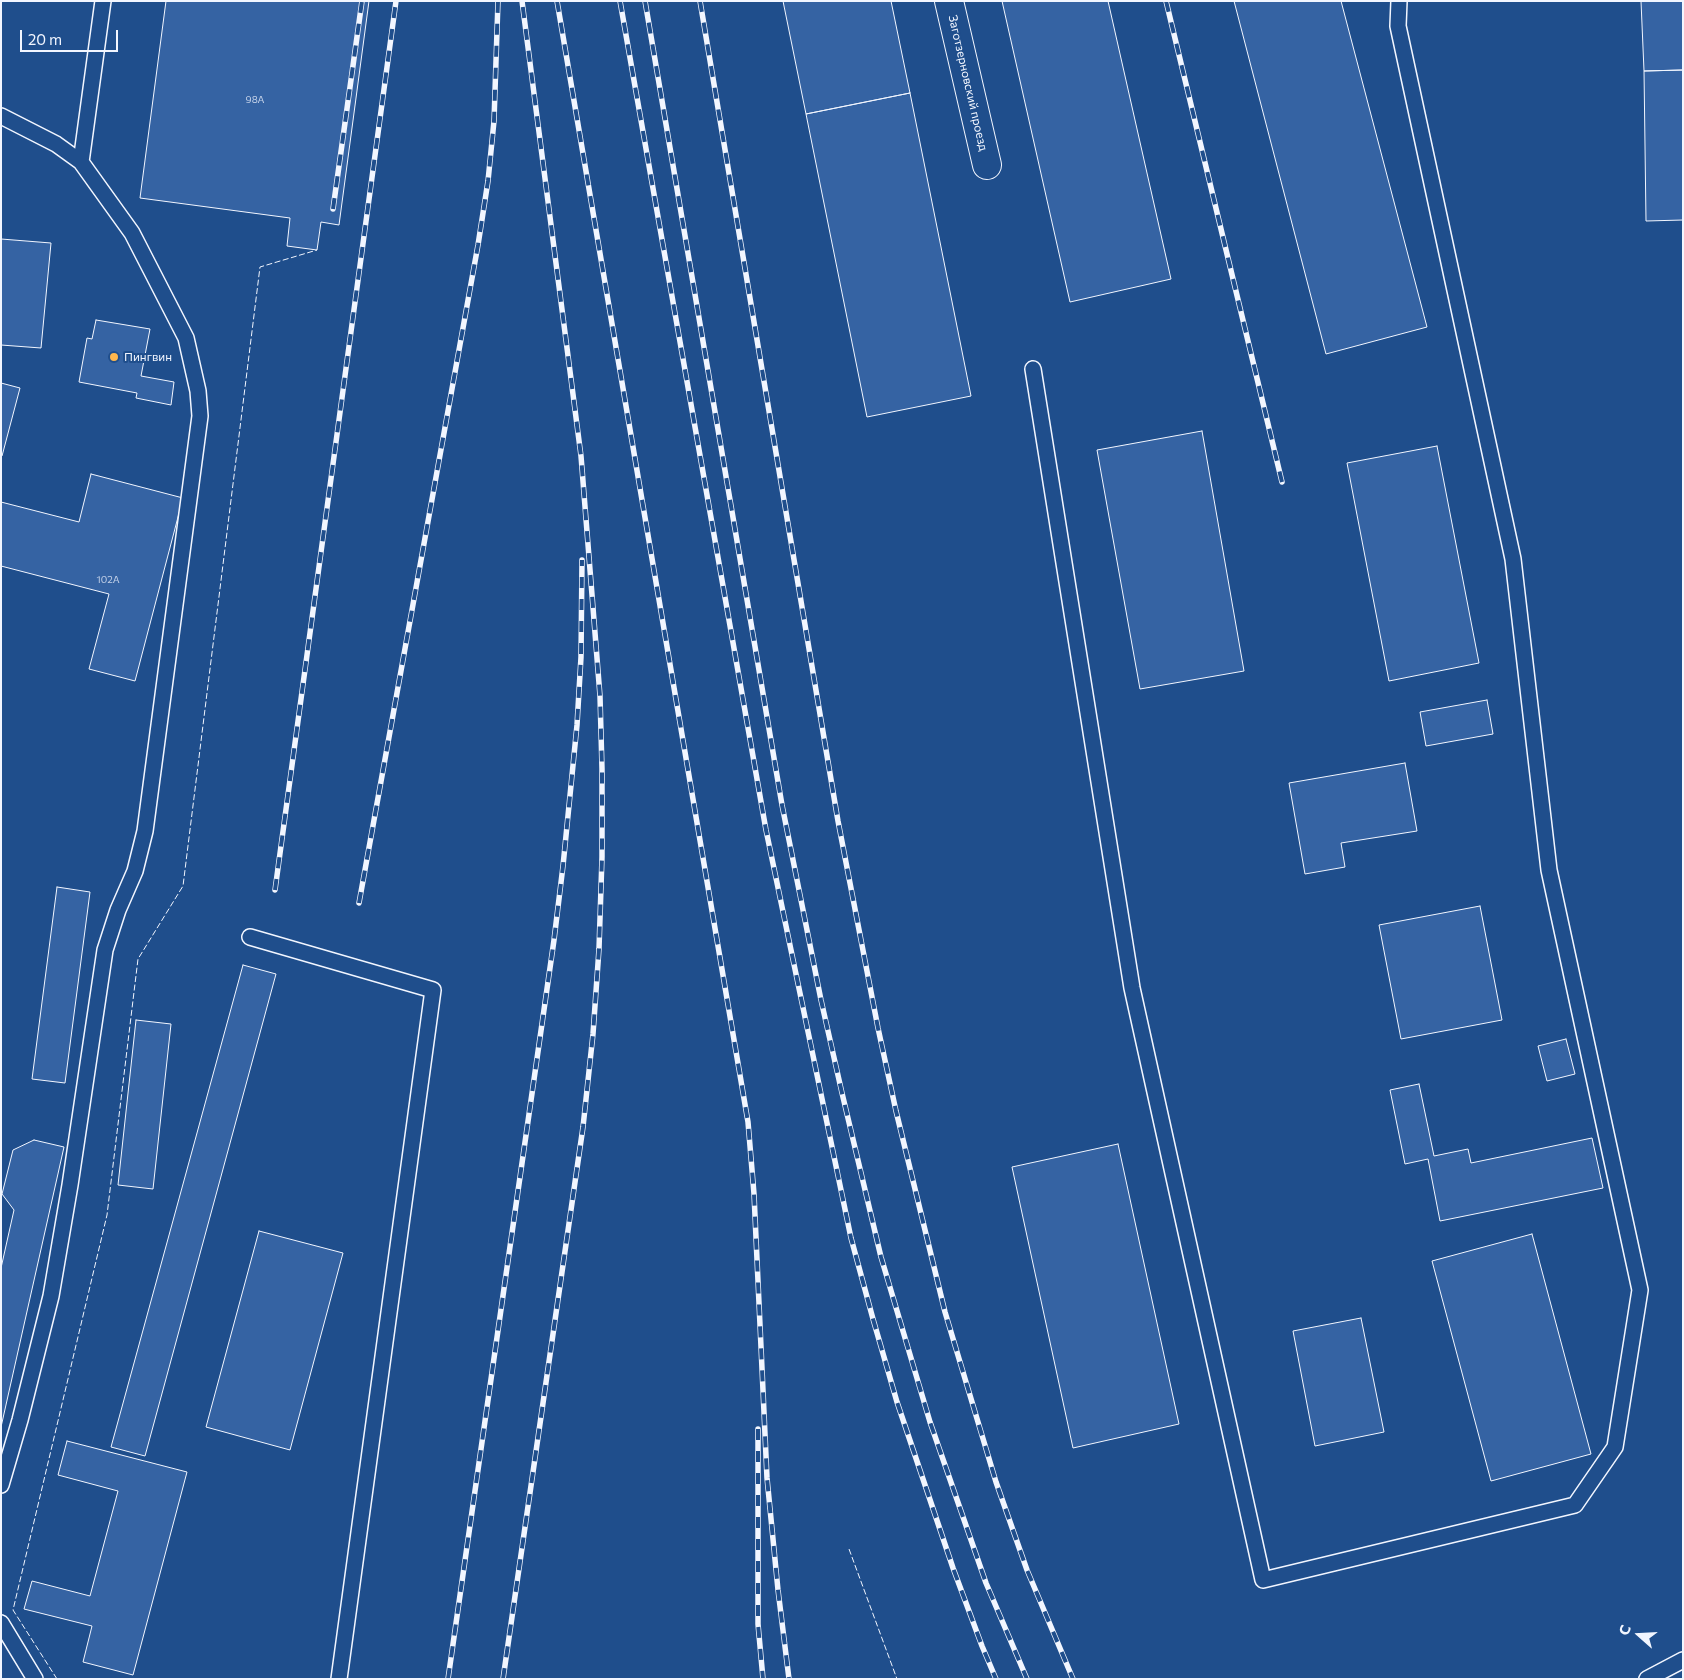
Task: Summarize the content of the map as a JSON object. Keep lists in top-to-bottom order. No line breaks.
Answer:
{"streets":{"street":["Заготзерновский проезд"]},"places":["Пингвин"],"house_numbers":["98А","102А"],"scale_bar":"20 m","north":"left"}
